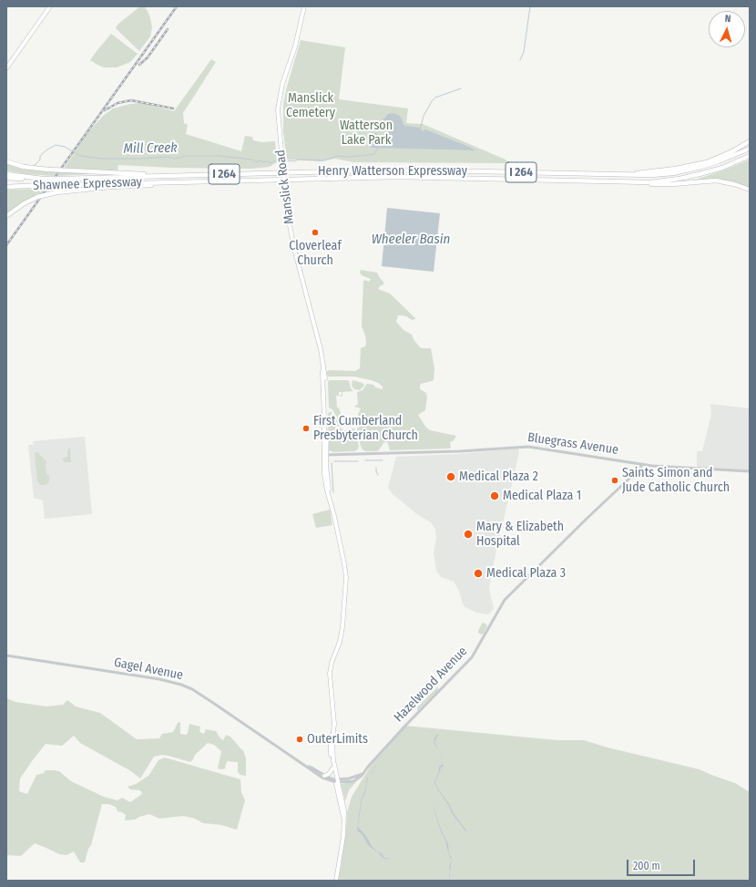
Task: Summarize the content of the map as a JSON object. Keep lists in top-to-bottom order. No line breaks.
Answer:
{"streets":{"highway":["Henry Watterson Expressway","I 264","Shawnee Expressway"],"main road":["Manslick Road"],"street":["Bluegrass Avenue","Gagel Avenue","Hazelwood Avenue"]},"crossings":[["Henry Watterson Expressway","Shawnee Expressway"],["Manslick Road","Bluegrass Avenue"],["Manslick Road","Gagel Avenue"],["Manslick Road","Hazelwood Avenue"],["Bluegrass Avenue","Hazelwood Avenue"],["Gagel Avenue","Hazelwood Avenue"]],"water":["Mill Creek","Wheeler Basin"],"parks":["Manslick Cemetery","Watterson Lake Park"],"places":["Cloverleaf Church","First Cumberland Presbyterian Church","Medical Plaza 2","Saints Simon and Jude Catholic Church","Medical Plaza 1","Mary & Elizabeth Hospital","Medical Plaza 3","OuterLimits"],"scale_bar":"200 m","north":"top"}
